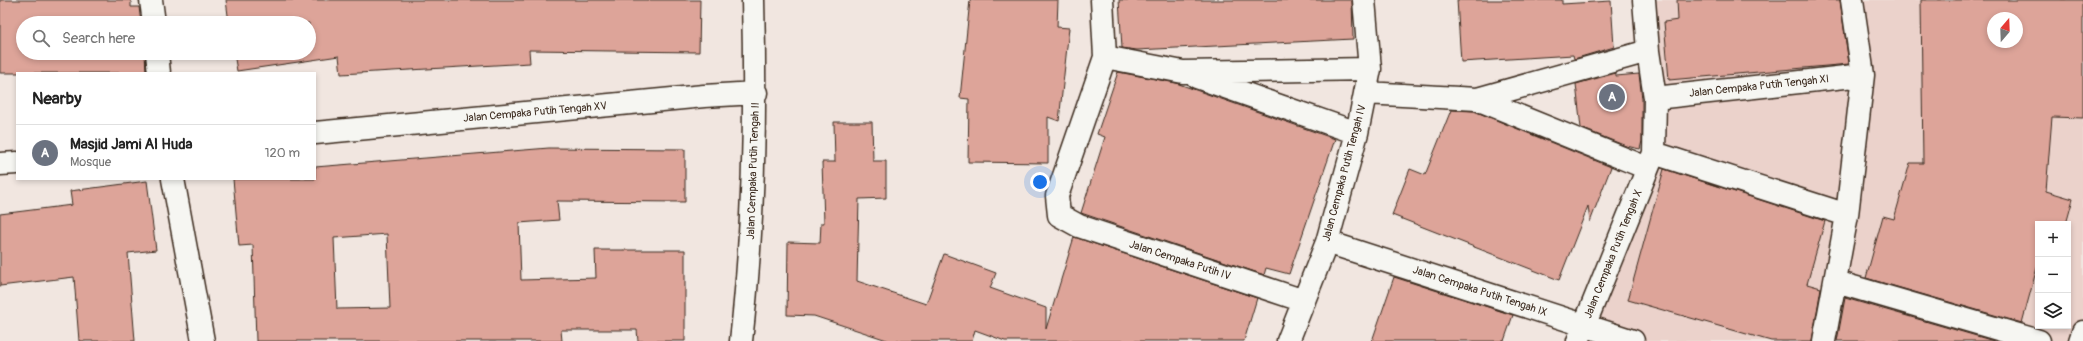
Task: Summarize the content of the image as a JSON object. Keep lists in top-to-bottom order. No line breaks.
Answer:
{"streets":{"street":["Jalan Cempaka Putih Tengah XI","Jalan Cempaka Putih Tengah XV","Jalan Cempaka Putih Tengah II","Jalan Cempaka Putih Tengah IV","Jalan Cempaka Putih Tengah X","Jalan Cempaka Putih IV","Jalan Cempaka Putih Tengah IX"]},"crossings":[["Jalan Cempaka Putih Tengah XI","Jalan Cempaka Putih Tengah X"],["Jalan Cempaka Putih Tengah XV","Jalan Cempaka Putih Tengah II"],["Jalan Cempaka Putih Tengah IV","Jalan Cempaka Putih IV"],["Jalan Cempaka Putih Tengah IV","Jalan Cempaka Putih Tengah IX"],["Jalan Cempaka Putih Tengah X","Jalan Cempaka Putih Tengah IX"]],"north":"top","page":{"search":"Search here","heading":"Nearby","pins":"A","list":[{"mark":"A","name":"Masjid Jami Al Huda","note":"Mosque","value":"120 m"}],"map_buttons":["+","−"]}}
